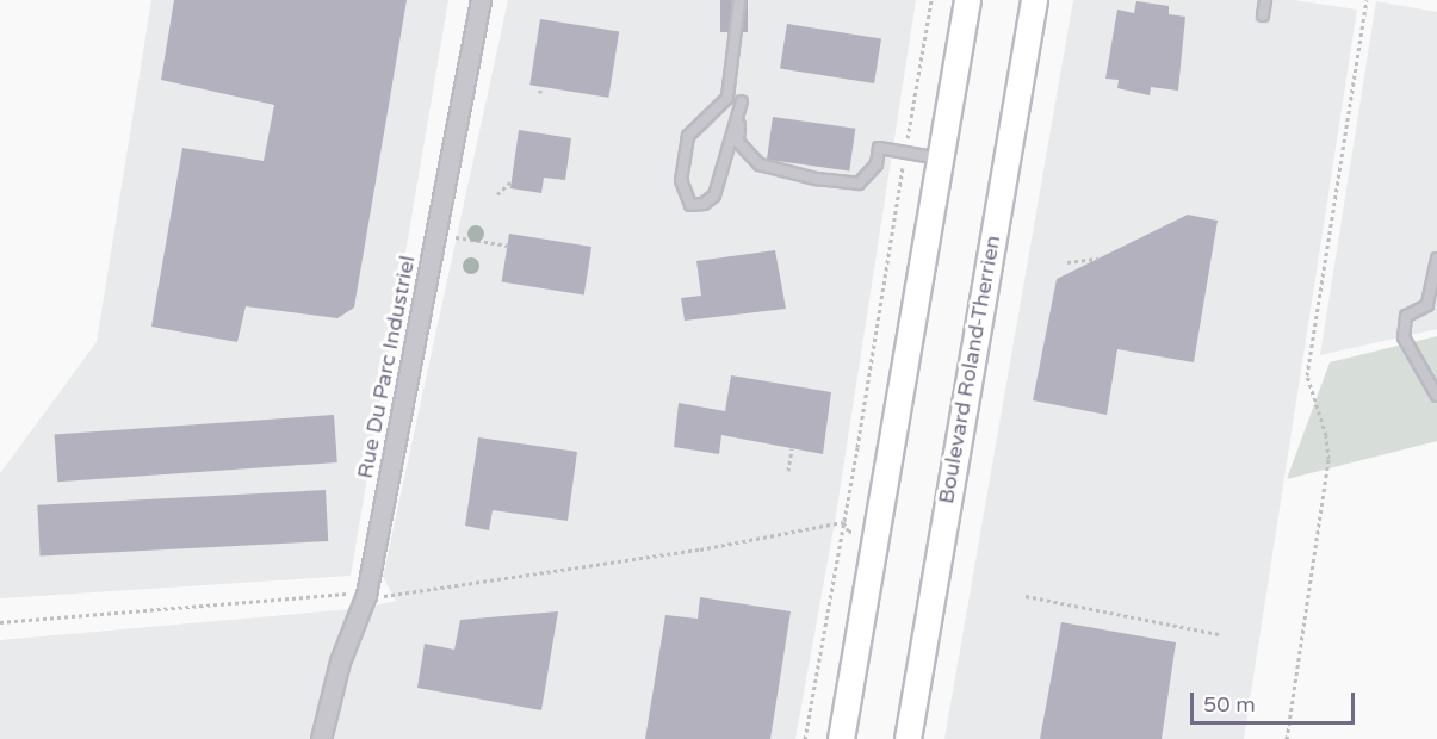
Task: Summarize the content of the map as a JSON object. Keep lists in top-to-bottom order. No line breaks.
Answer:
{"streets":{"main road":["Boulevard Roland-Therrien"],"street":["Rue Du Parc Industriel"]},"scale_bar":"50 m"}
